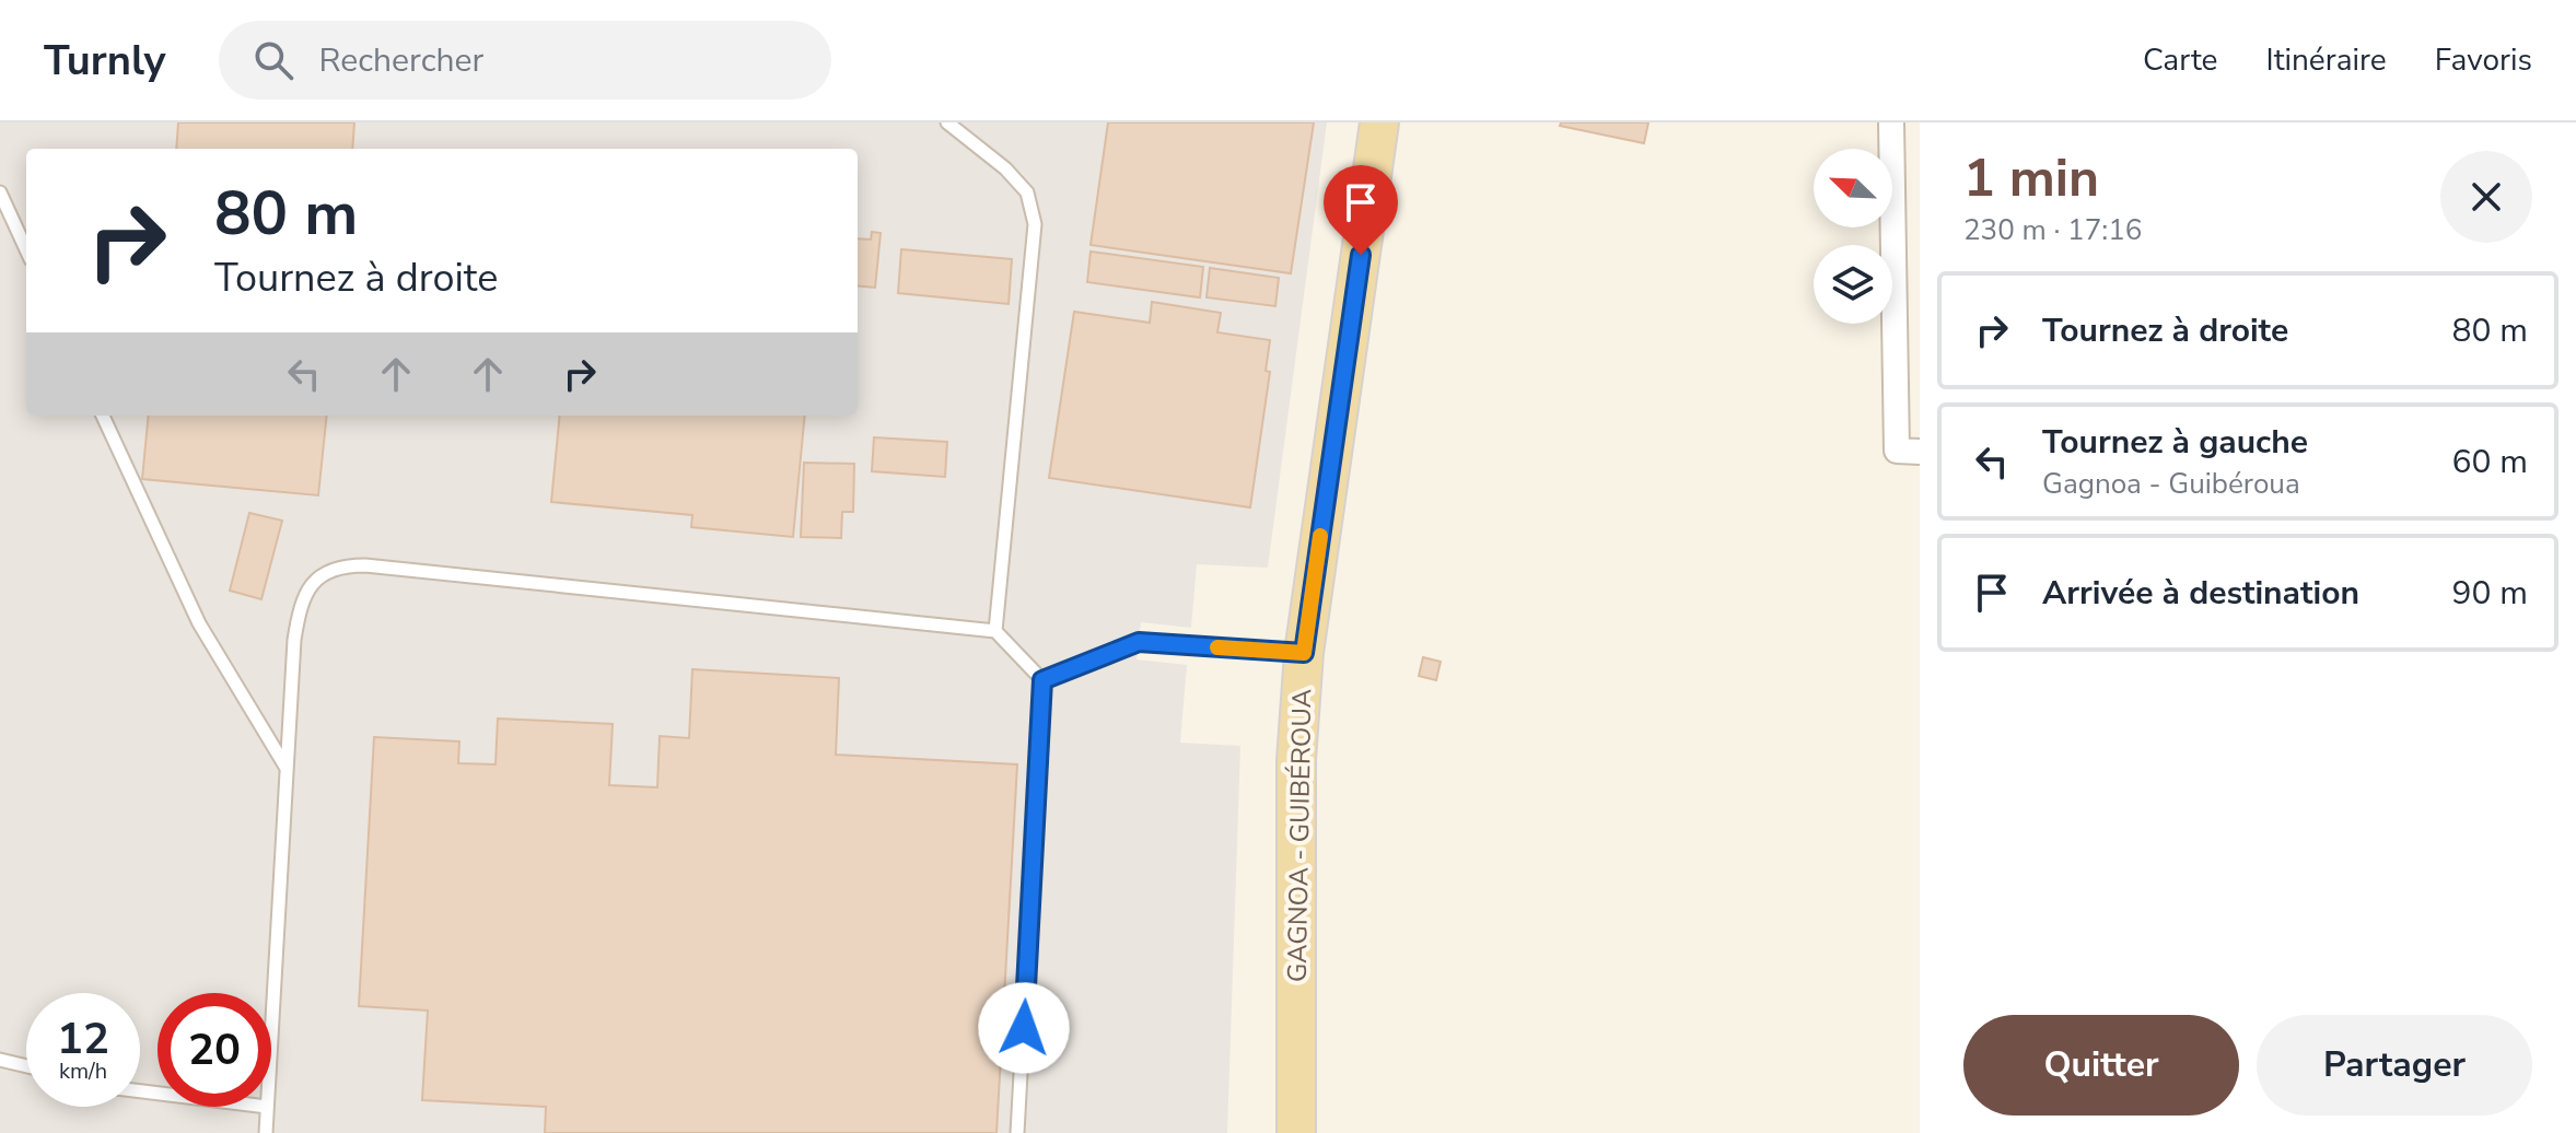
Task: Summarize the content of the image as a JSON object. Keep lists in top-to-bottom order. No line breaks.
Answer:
{"streets":{"main road":["GAGNOA - GUIBÉROUA"]},"north":"top left","page":{"header":"Turnly","search":"Rechercher","nav":["Carte","Itinéraire","Favoris"],"heading":["1 min","230 m · 17:16"],"turn":["80 m","Tournez à droite"],"list":[{"name":"Tournez à droite","value":"80 m"},{"name":"Tournez à gauche","note":"Gagnoa - Guibéroua","value":"60 m"},{"name":"Arrivée à destination","value":"90 m"}],"speed":"12 km/h","limit":"20","buttons":["Quitter","Partager"]}}
